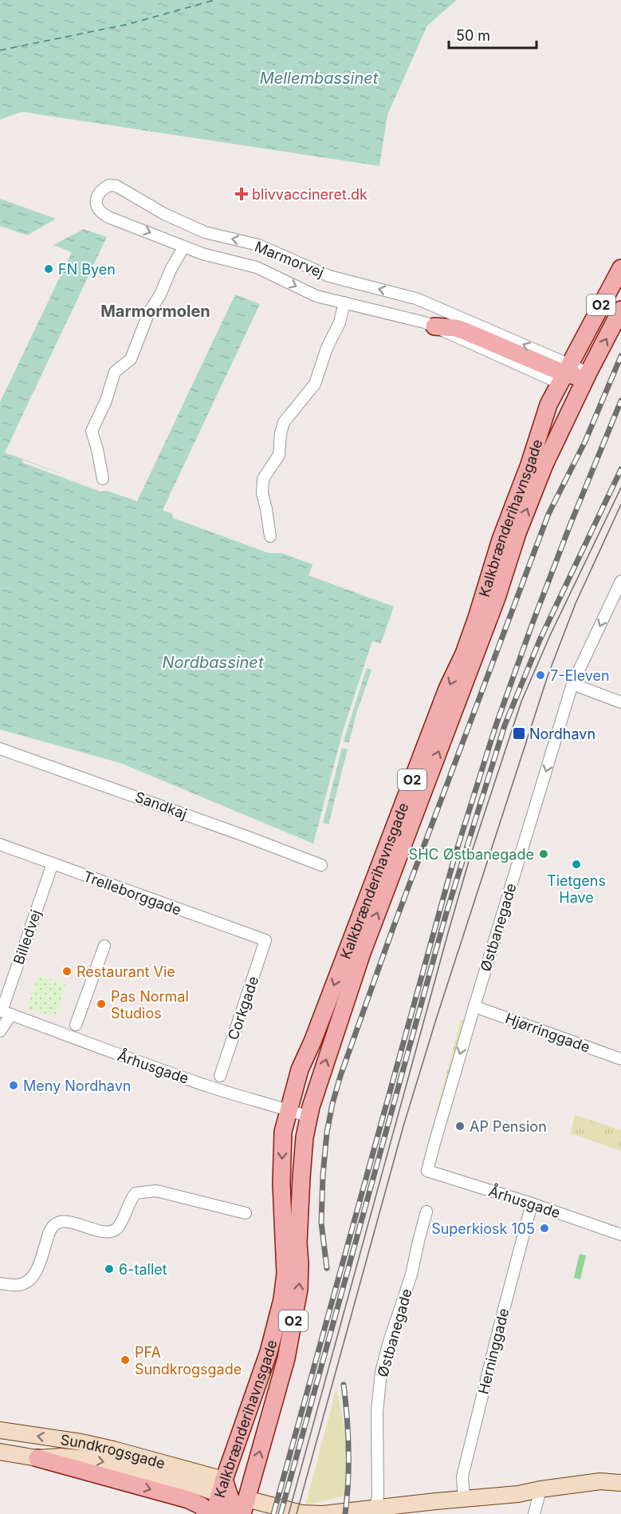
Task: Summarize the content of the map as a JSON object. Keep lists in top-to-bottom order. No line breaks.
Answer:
{"streets":{"main road":["O2","Kalkbrænderihavnsgade"],"street":["Marmorvej","Sandkaj","Trelleborggade","Østbanegade","Billedvej","Corkgade","Hjørringgade","Århusgade","Herninggade","Sundkrogsgade"]},"crossings":[["Marmorvej","Kalkbrænderihavnsgade"],["Kalkbrænderihavnsgade","Århusgade"],["Kalkbrænderihavnsgade","Sundkrogsgade"],["Trelleborggade","Billedvej"],["Trelleborggade","Corkgade"],["Østbanegade","Hjørringgade"],["Østbanegade","Århusgade"],["Billedvej","Århusgade"],["Århusgade","Herninggade"]],"one_way":["Østbanegade"],"districts":["Marmormolen"],"water":["Mellembassinet","Nordbassinet"],"places":{"health":["blivvaccineret.dk"],"other":["FN Byen","7-Eleven","SHC Østbanegade","Tietgens Have","Restaurant Vie","Pas Normal Studios","Meny Nordhavn","AP Pension","Superkiosk 105","6-tallet","PFA Sundkrogsgade"],"transit":["Nordhavn"]},"scale_bar":"50 m"}
